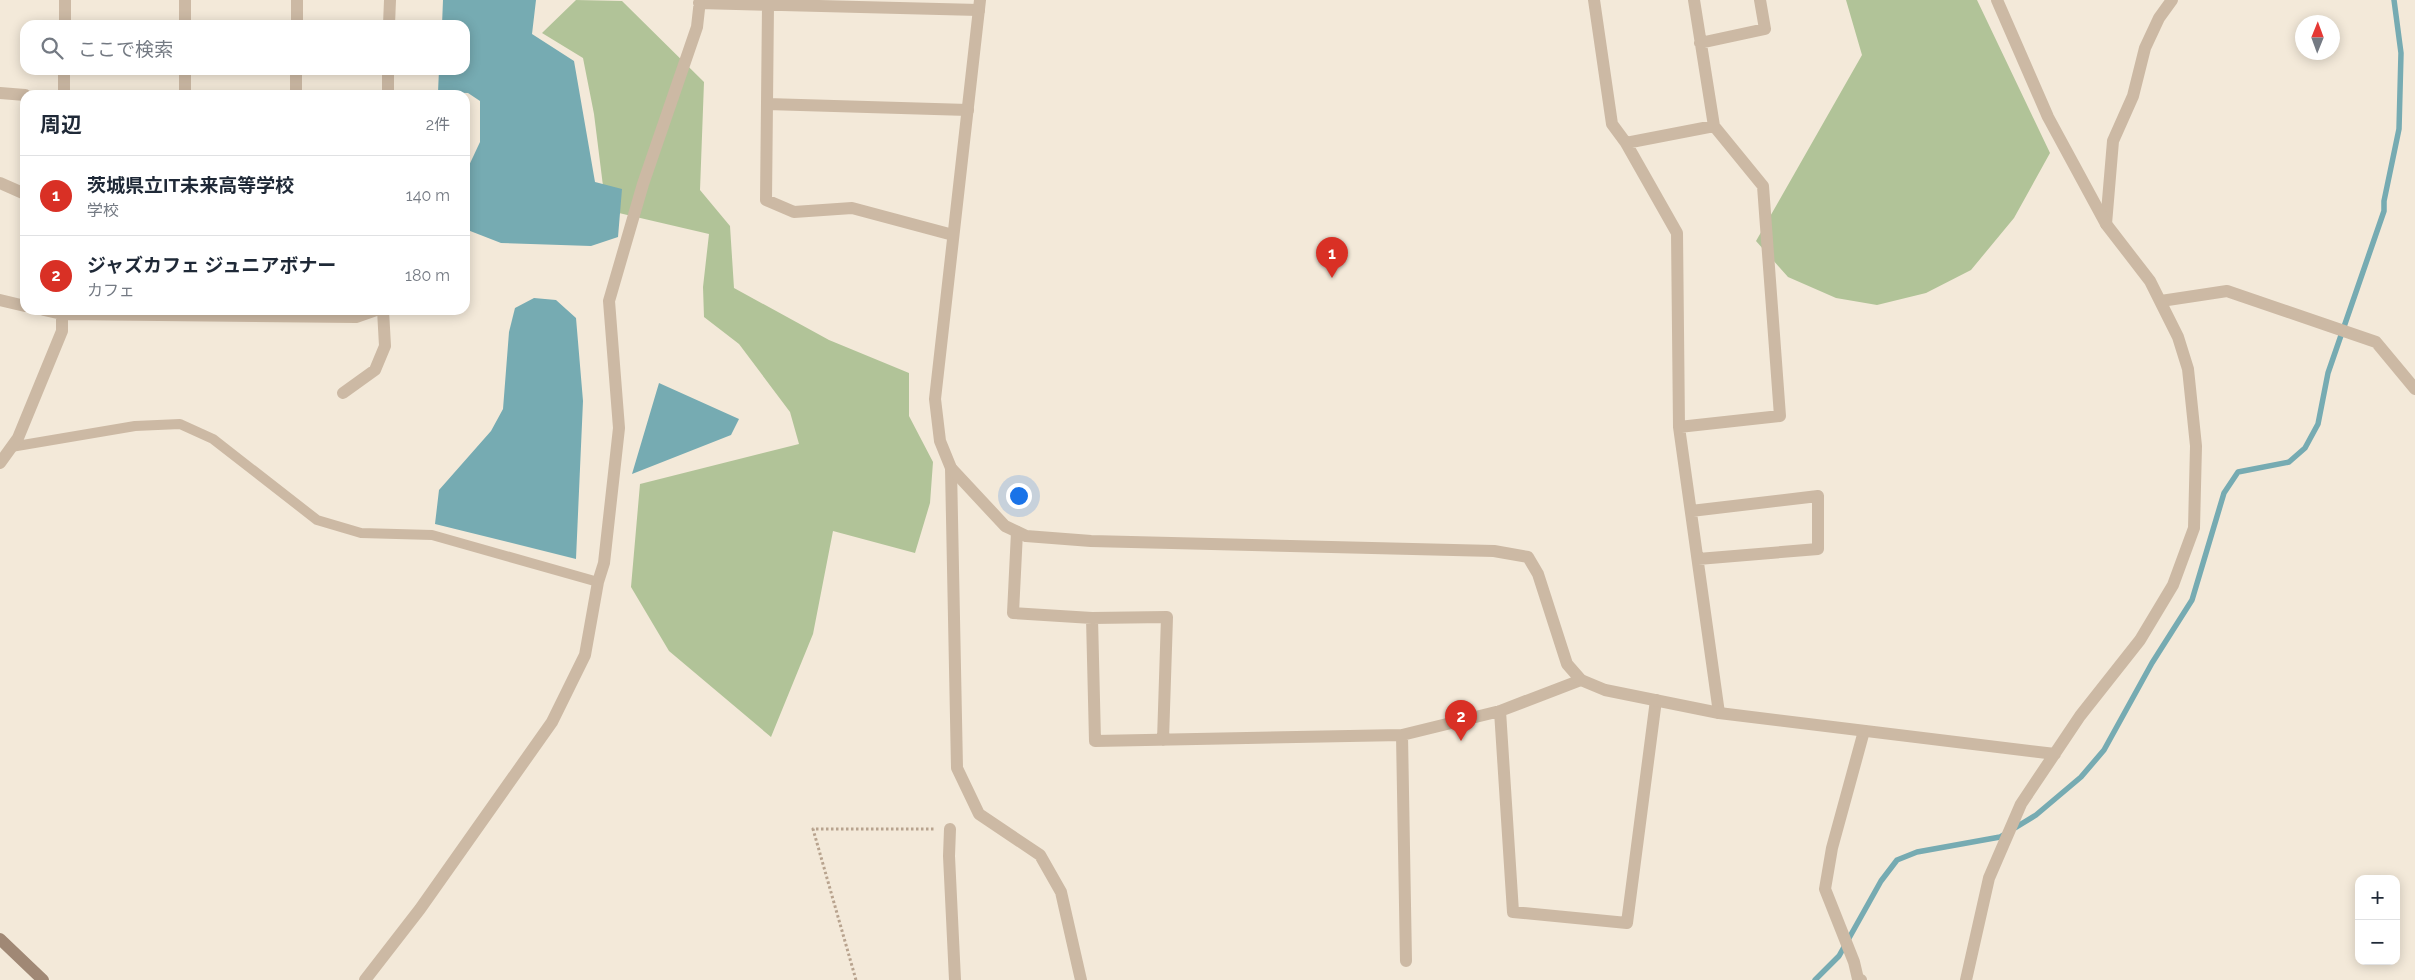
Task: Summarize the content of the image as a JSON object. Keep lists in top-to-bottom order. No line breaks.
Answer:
{"north":"top","page":{"search":"ここで検索","heading":["周辺","2件"],"list":[{"mark":"1","name":"茨城県立IT未来高等学校","note":"学校","value":"140 m"},{"mark":"2","name":"ジャズカフェ ジュニアボナー","note":"カフェ","value":"180 m"}],"pins":["1","2"],"map_buttons":["+","−"]}}
